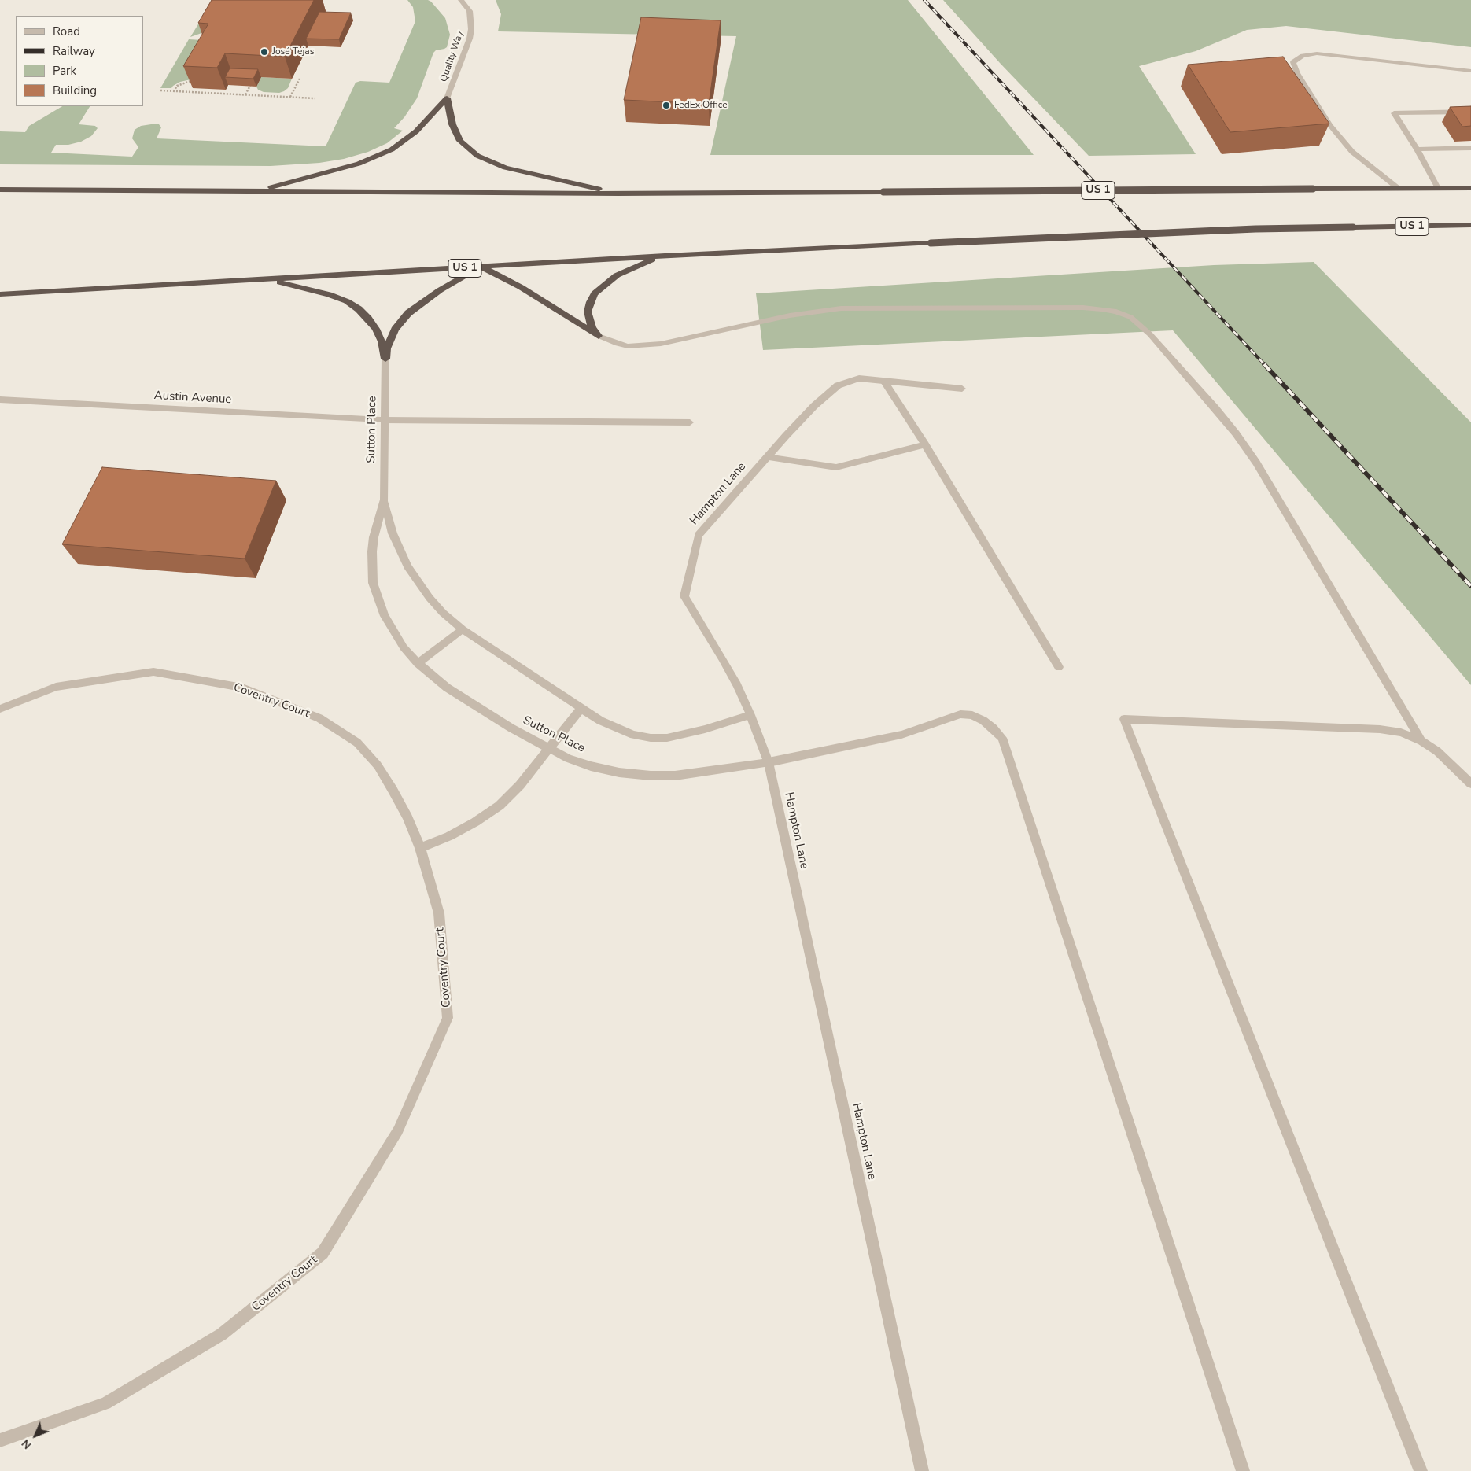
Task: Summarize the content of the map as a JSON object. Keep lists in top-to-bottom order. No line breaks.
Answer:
{"streets":{"highway":["US 1"],"street":["Quality Way","Austin Avenue","Sutton Place","Hampton Lane","Coventry Court"]},"crossings":[["Austin Avenue","Sutton Place"],["Sutton Place","Hampton Lane"]],"places":["José Tejas","FedEx Office"],"legend":["Road","Railway","Park","Building"],"north":"bottom left"}
